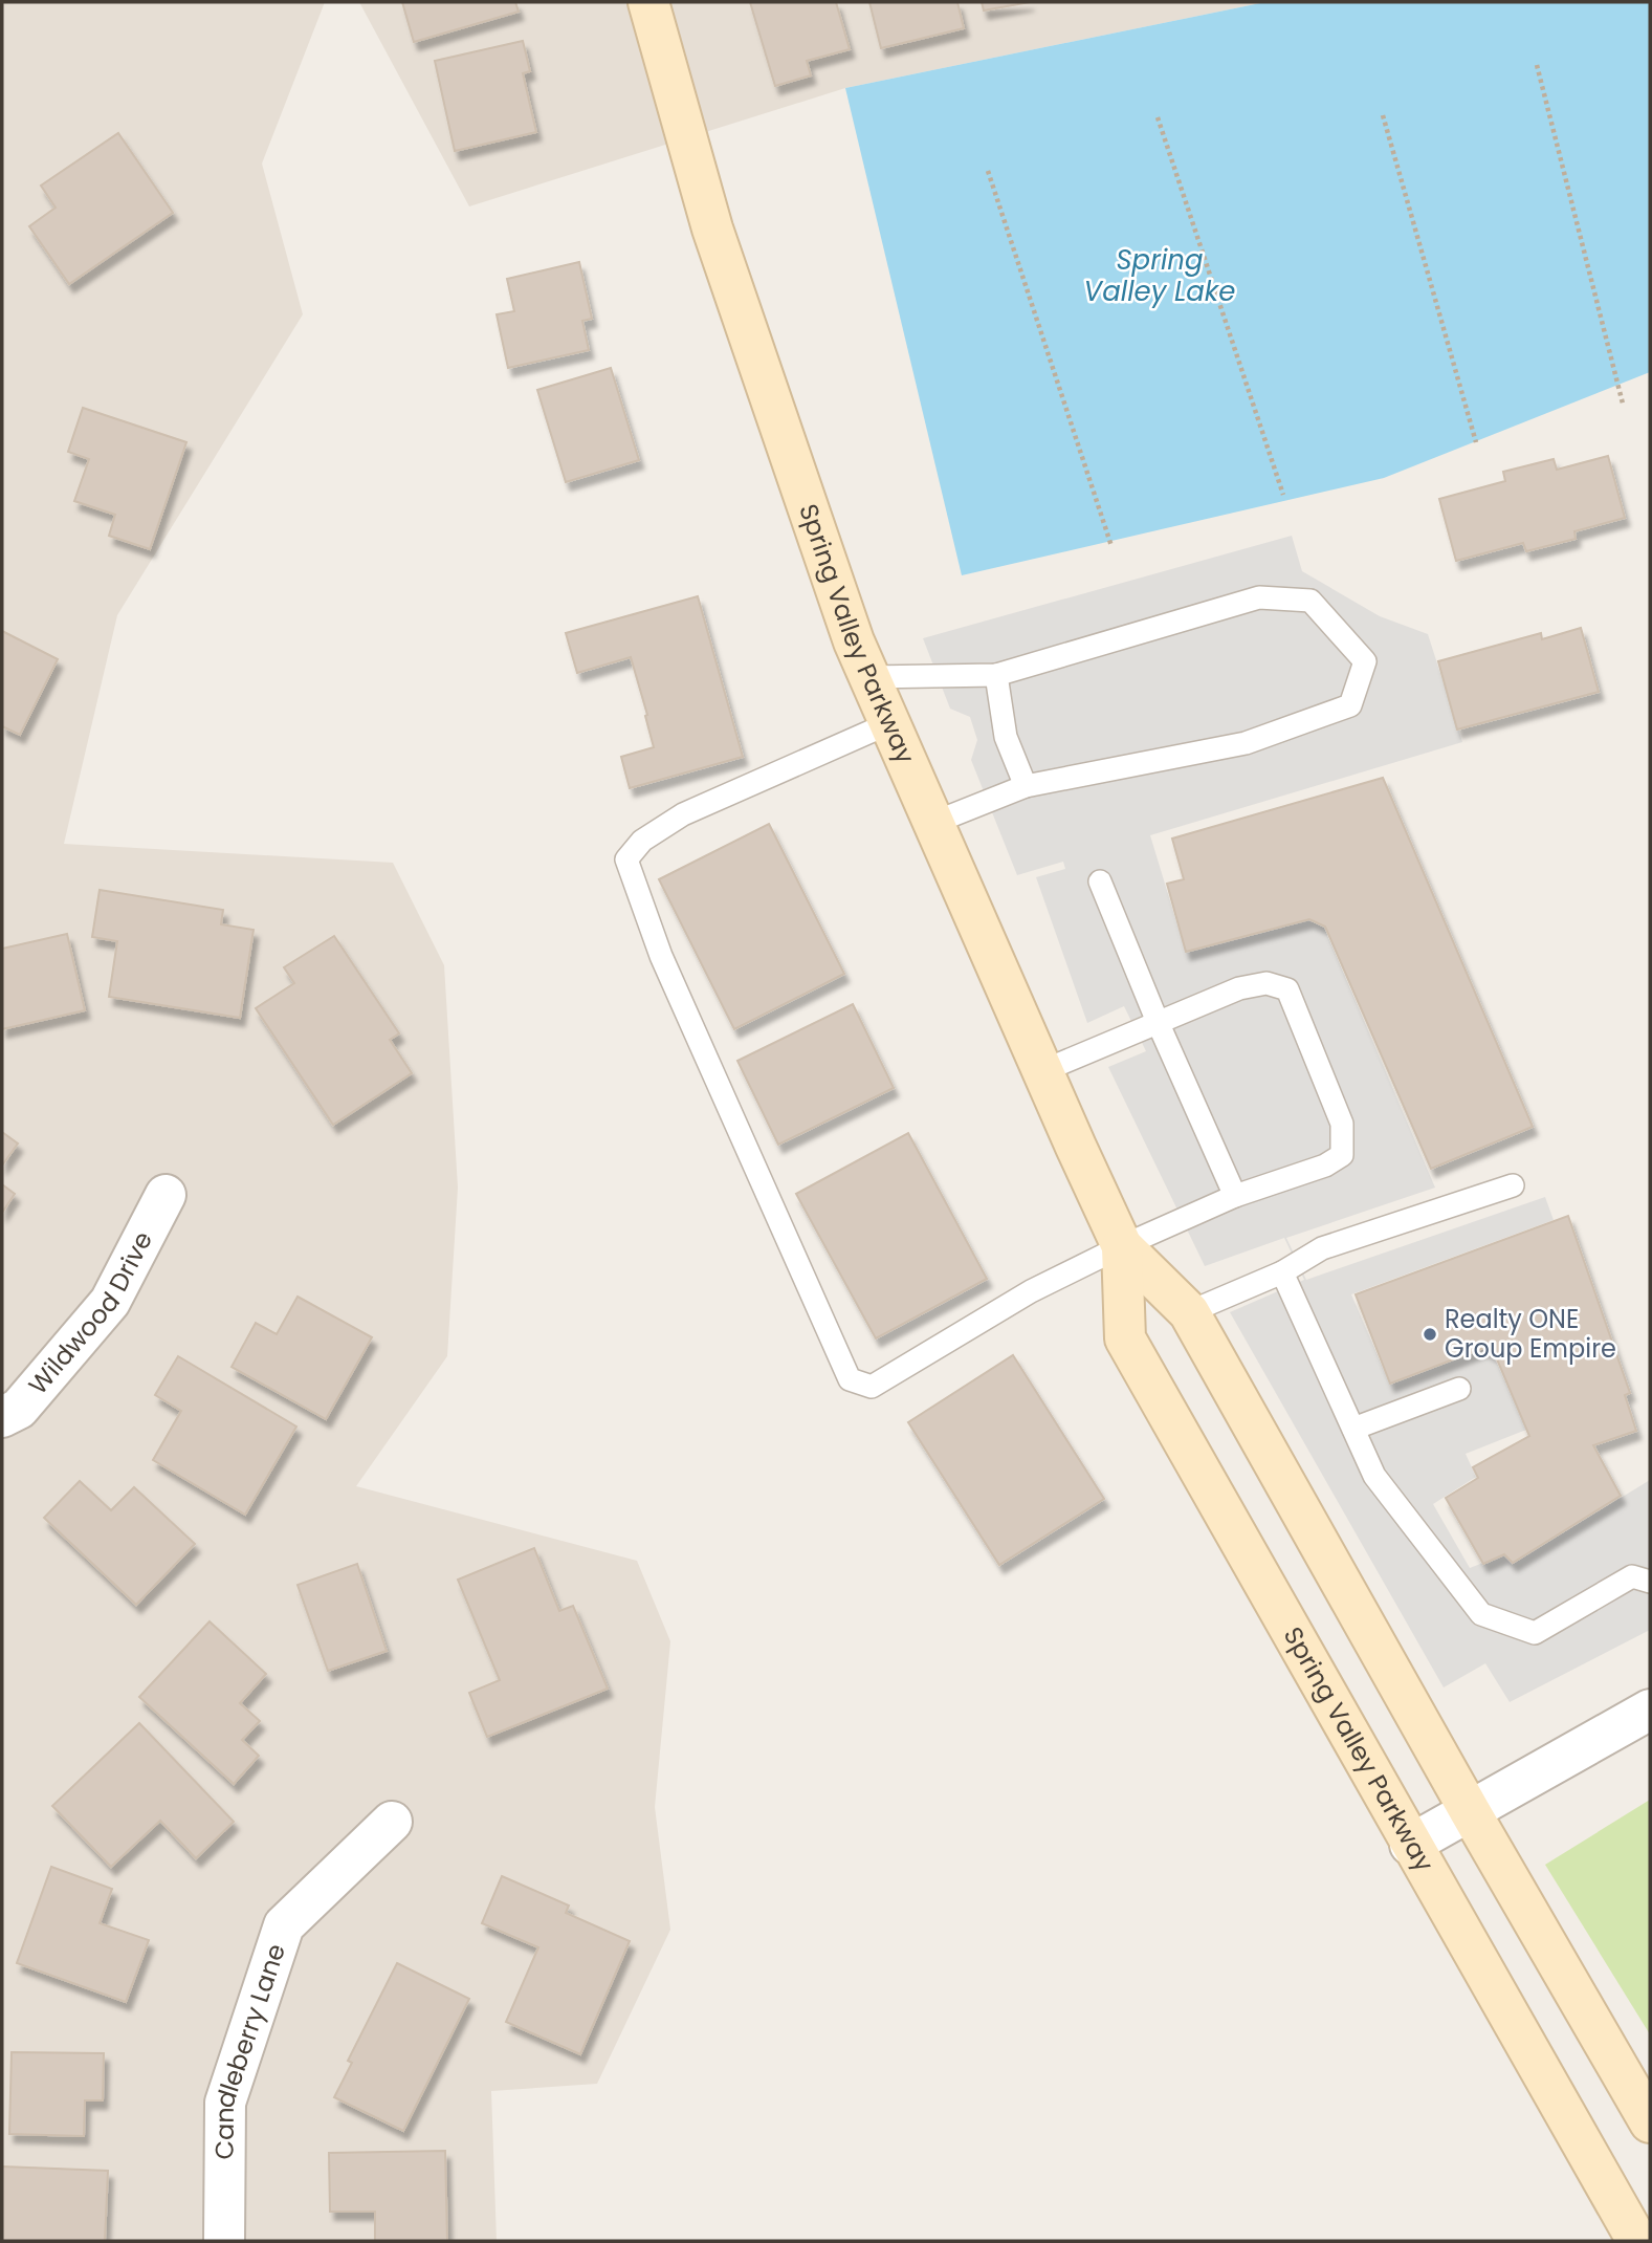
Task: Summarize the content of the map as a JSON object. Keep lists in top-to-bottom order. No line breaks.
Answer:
{"streets":{"street":["Spring Valley Parkway","Wildwood Drive","Candleberry Lane"]},"water":["Spring Valley Lake"],"places":["Realty ONE Group Empire"]}
